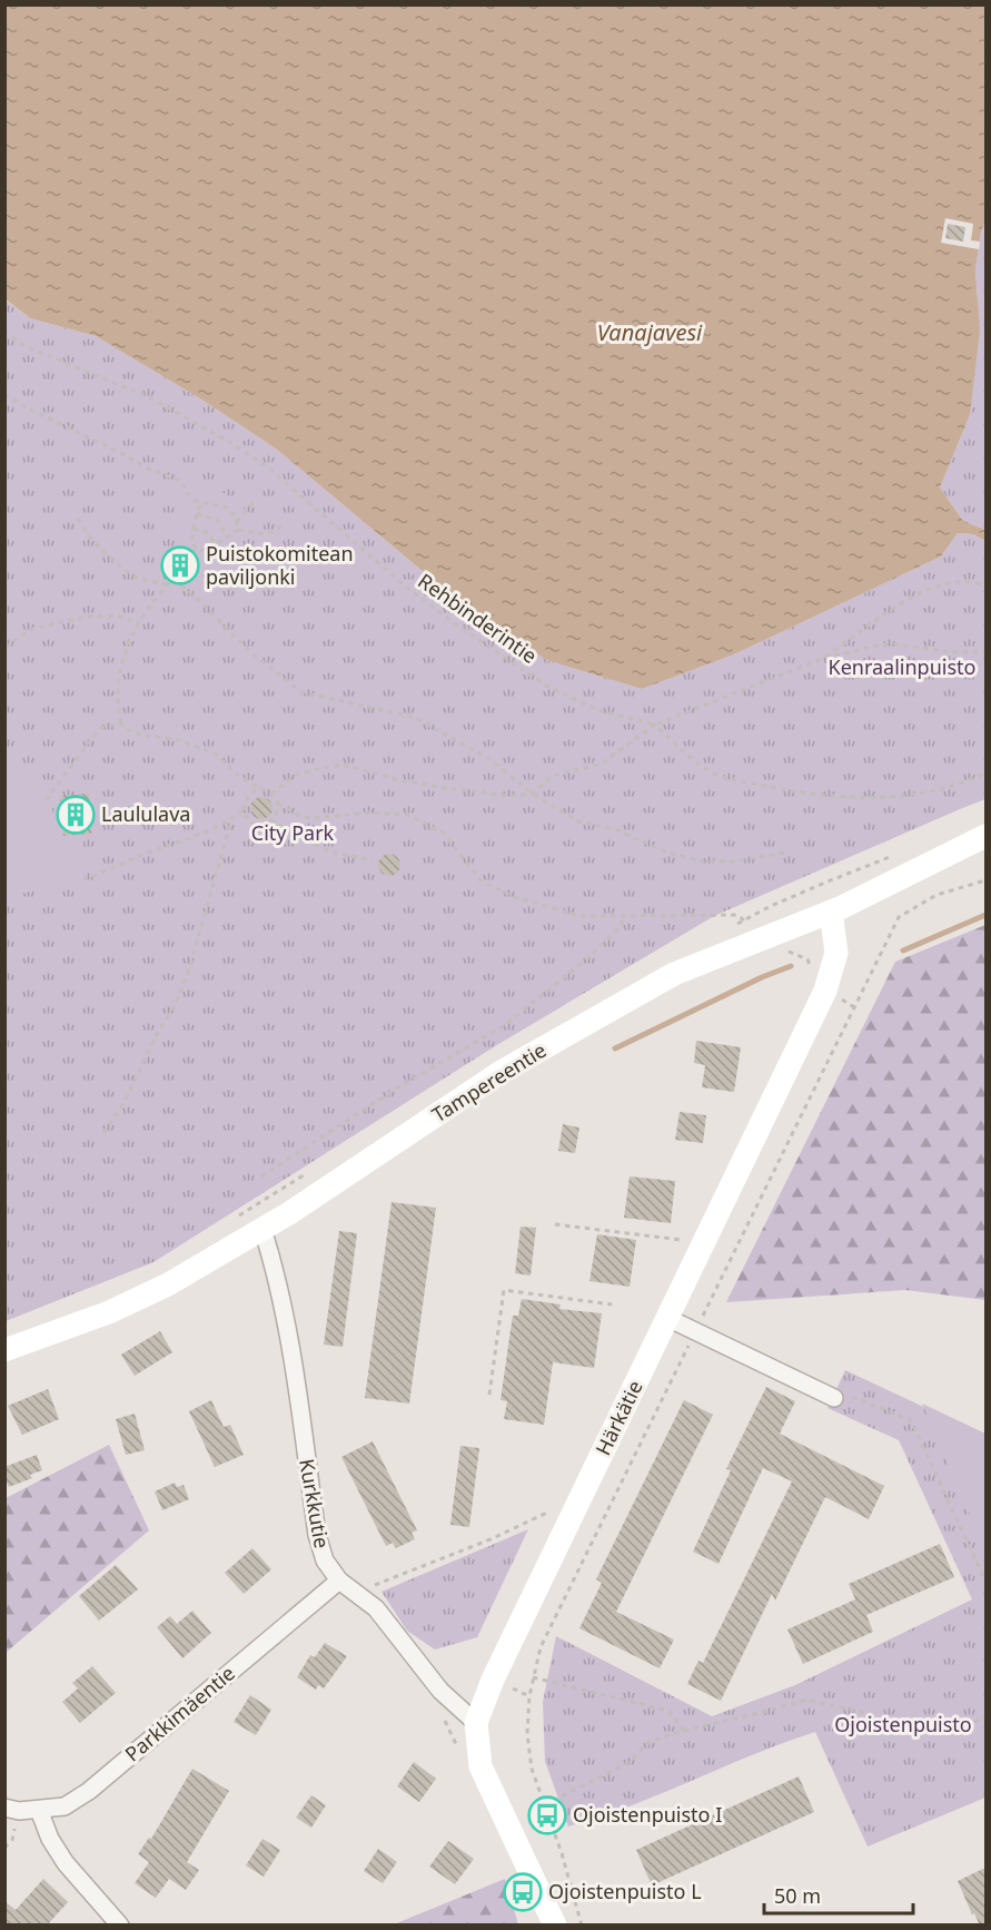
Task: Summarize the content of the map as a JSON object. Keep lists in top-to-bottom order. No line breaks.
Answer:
{"streets":{"main road":["Tampereentie","Härkätie"],"street":["Kurkkutie","Parkkimäentie"],"path":["Rehbinderintie"]},"crossings":[["Tampereentie","Härkätie"],["Tampereentie","Kurkkutie"],["Härkätie","Kurkkutie"],["Kurkkutie","Parkkimäentie"]],"water":["Vanajavesi"],"parks":["Kenraalinpuisto","City Park","Ojoistenpuisto"],"places":{"building":["Puistokomitean paviljonki","Laululava"],"bus stop":["Ojoistenpuisto I","Ojoistenpuisto L"]},"scale_bar":"50 m"}
